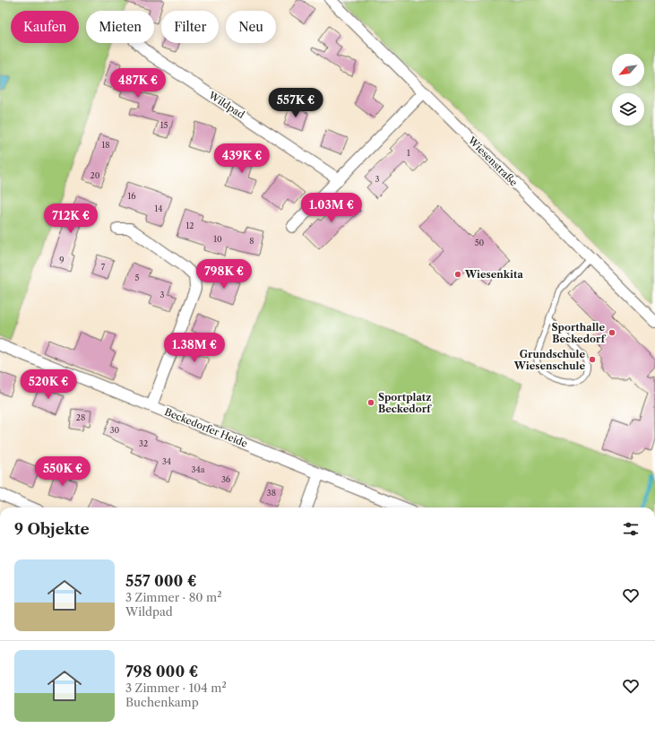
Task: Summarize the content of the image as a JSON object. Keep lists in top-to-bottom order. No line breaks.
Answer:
{"streets":{"street":["Wildpad","Wiesenstraße","Beckedorfer Heide"]},"places":["Wiesenkita","Sporthalle Beckedorf","Grundschule Wiesenschule","Sportplatz Beckedorf"],"house_numbers":["15","18","1","20","3","16","14","12","10","8","50","9","7","5","3","28","30","32","34","34a","36","38"],"north":"bottom left","page":{"chip":["Kaufen","Mieten","Filter","Neu"],"price":["487K €","557K €","439K €","1.03M €","712K €","798K €","1.38M €","520K €","550K €"],"heading":"9 Objekte","list":[{"name":"557 000 €","note":"3 Zimmer · 80 m² · Wildpad"},{"name":"798 000 €","note":"3 Zimmer · 104 m² · Buchenkamp"}]}}
